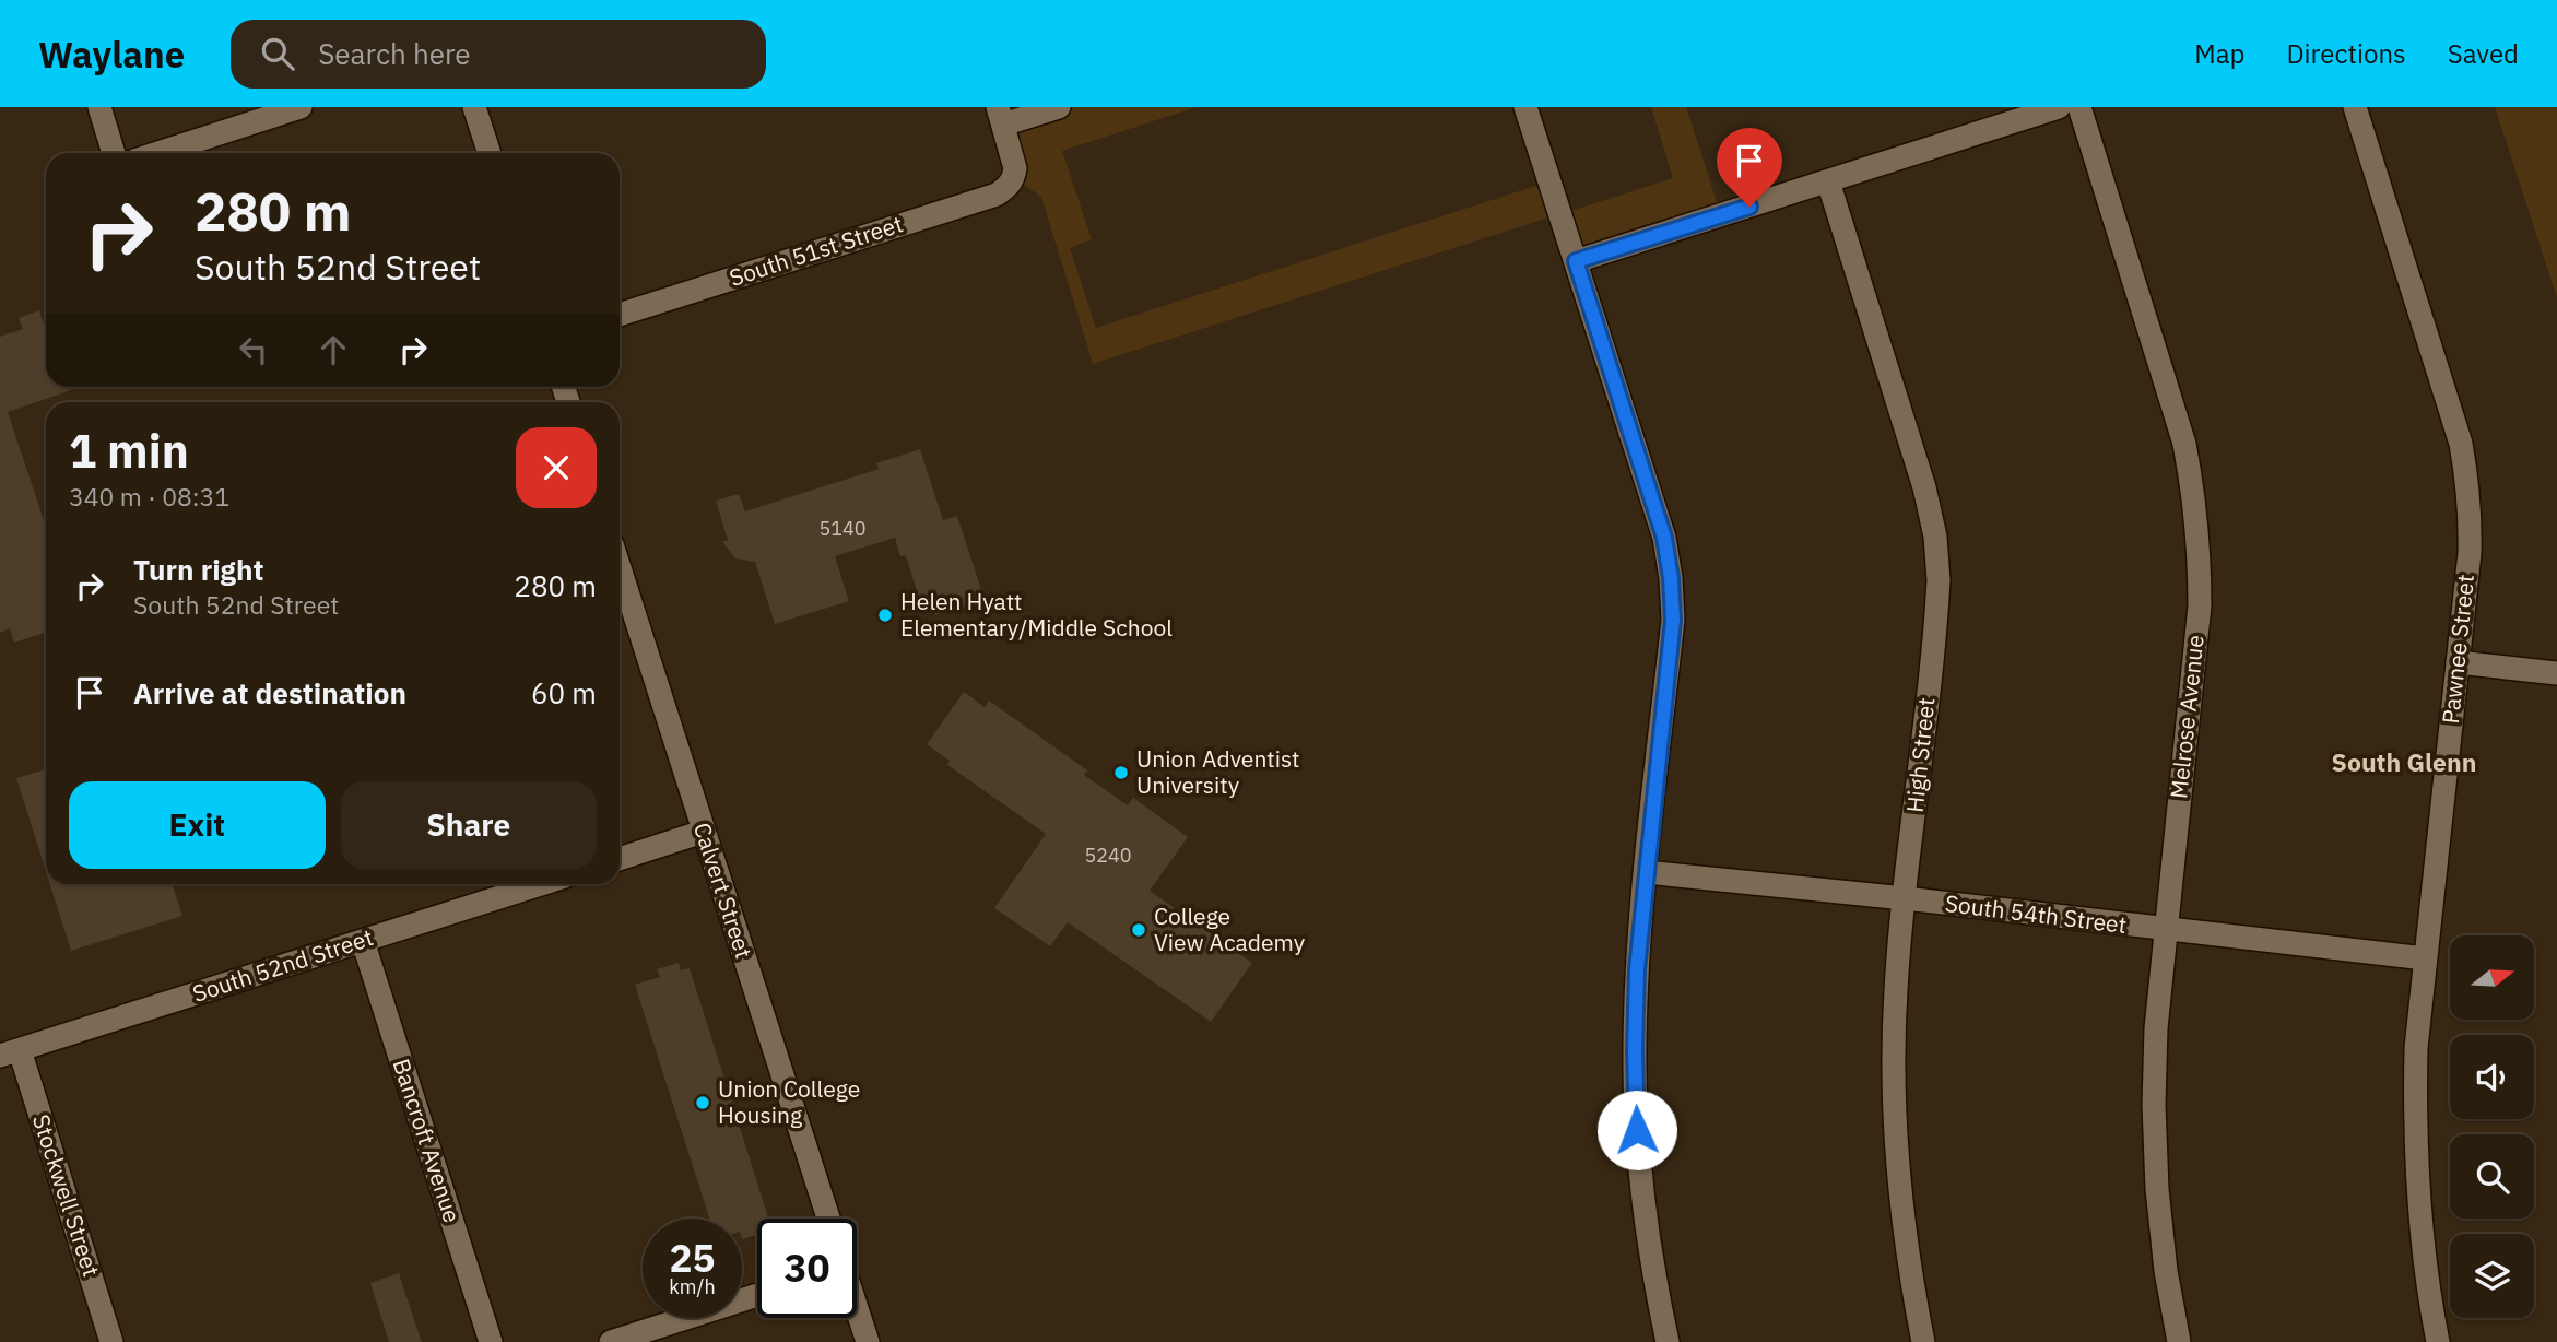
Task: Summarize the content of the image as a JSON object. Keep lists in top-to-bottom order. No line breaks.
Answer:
{"streets":{"street":["South 51st Street","Pawnee Street","Melrose Avenue","High Street","Calvert Street","South 54th Street","South 52nd Street","Bancroft Avenue","Stockwell Street"]},"crossings":[["Pawnee Street","South 54th Street"],["Melrose Avenue","South 54th Street"],["High Street","South 54th Street"],["South 52nd Street","Bancroft Avenue"],["South 52nd Street","Stockwell Street"]],"districts":["South Glenn"],"places":["Helen Hyatt Elementary/Middle School","Union Adventist University","College View Academy","Union College Housing"],"house_numbers":["5140","5240"],"north":"right","page":{"header":"Waylane","search":"Search here","nav":["Map","Directions","Saved"],"turn":["280 m","South 52nd Street"],"heading":["1 min","340 m · 08:31"],"list":[{"name":"Turn right","note":"South 52nd Street","value":"280 m"},{"name":"Arrive at destination","value":"60 m"}],"buttons":["Exit","Share"],"speed":"25 km/h","limit":"30"}}
